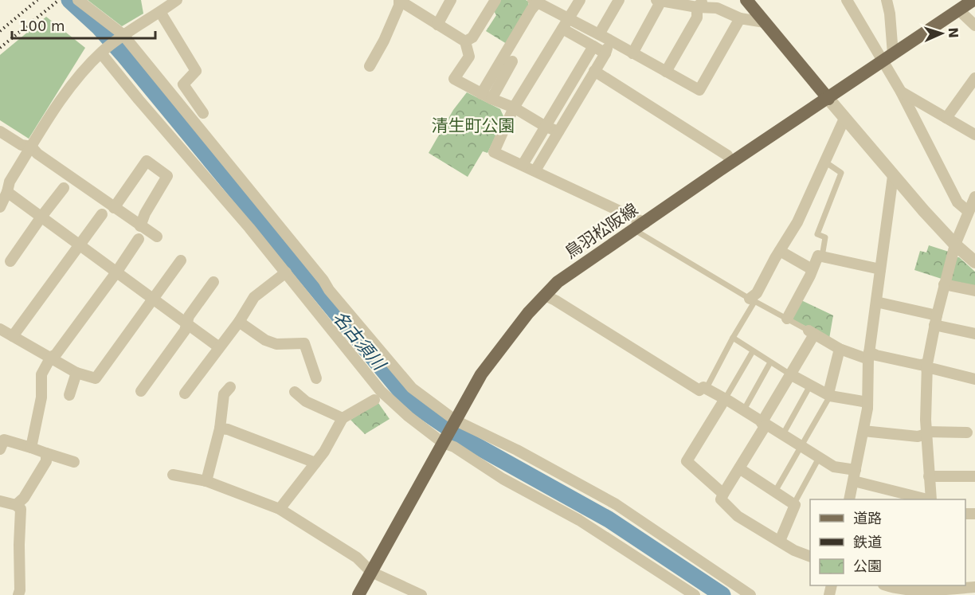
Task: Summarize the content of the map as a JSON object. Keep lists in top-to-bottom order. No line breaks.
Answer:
{"streets":{"main road":["鳥羽松阪線"]},"water":["名古須川"],"parks":["清生町公園"],"legend":["道路","鉄道","公園"],"scale_bar":"100 m","north":"right"}
